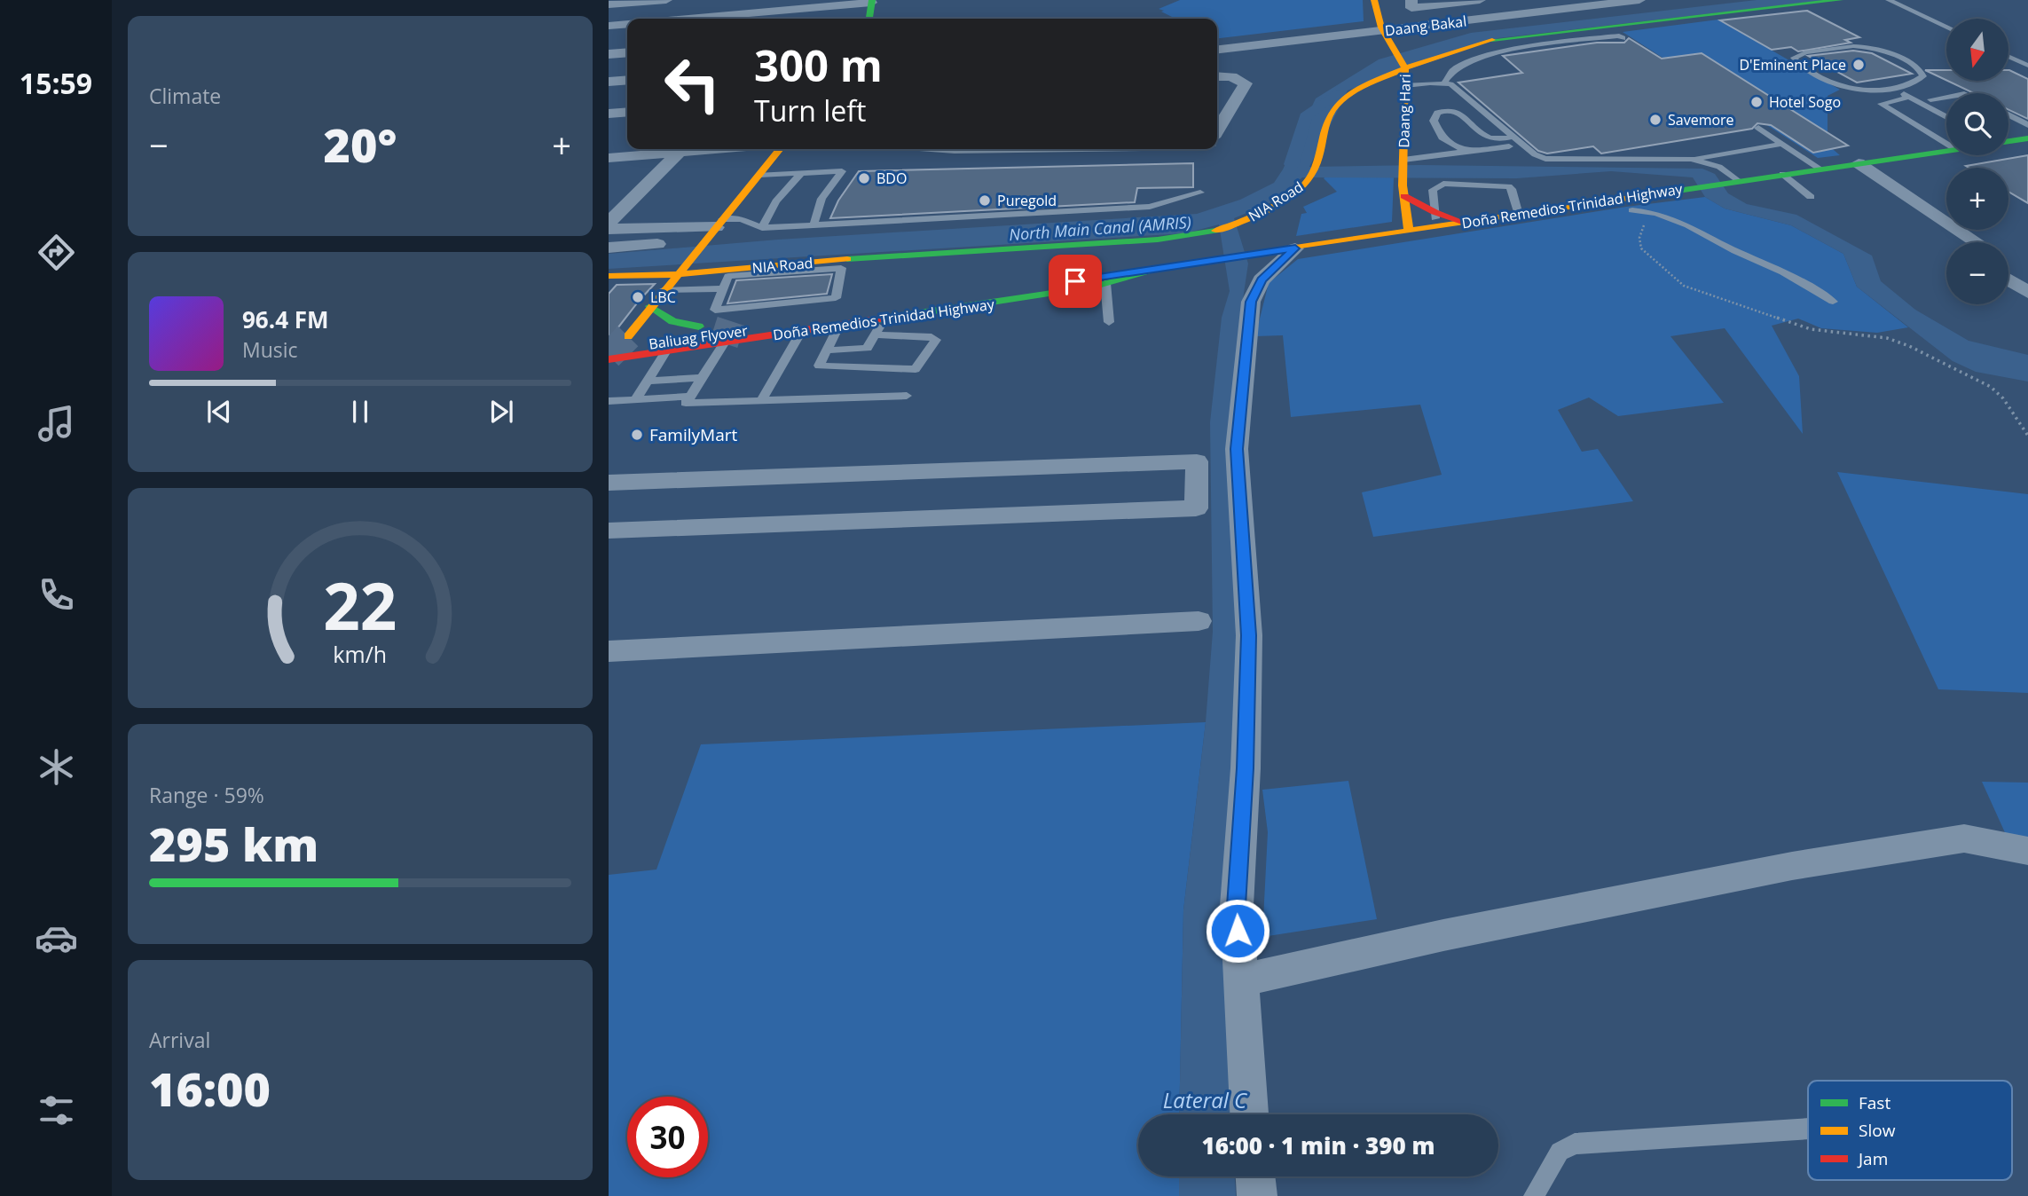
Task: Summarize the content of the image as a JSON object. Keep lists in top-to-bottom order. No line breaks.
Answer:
{"streets":{"main road":["Daang Hari","NIA Road","Doña Remedios Trinidad Highway","Baliuag Flyover"],"street":["Daang Bakal"]},"crossings":[["Daang Bakal","Daang Hari"],["Daang Hari","NIA Road"],["Daang Hari","Doña Remedios Trinidad Highway"],["Doña Remedios Trinidad Highway","Baliuag Flyover"]],"water":["North Main Canal (AMRIS)","Lateral C"],"places":["D'Eminent Place","Hotel Sogo","Savemore","BDO","Puregold","LBC","FamilyMart"],"legend":["Fast","Slow","Jam"],"north":"bottom","page":{"tabs":"15:59","tile":["Climate",["Range · 59%","295 km"],["Arrival","16:00"]],"map_buttons":["+","−"],"turn":["300 m","Turn left"],"heat":["−","20°","+"],"song":["96.4 FM","Music"],"limit":"30","trip":"16:00 · 1 min · 390 m","gauge":["22","km/h"]}}
